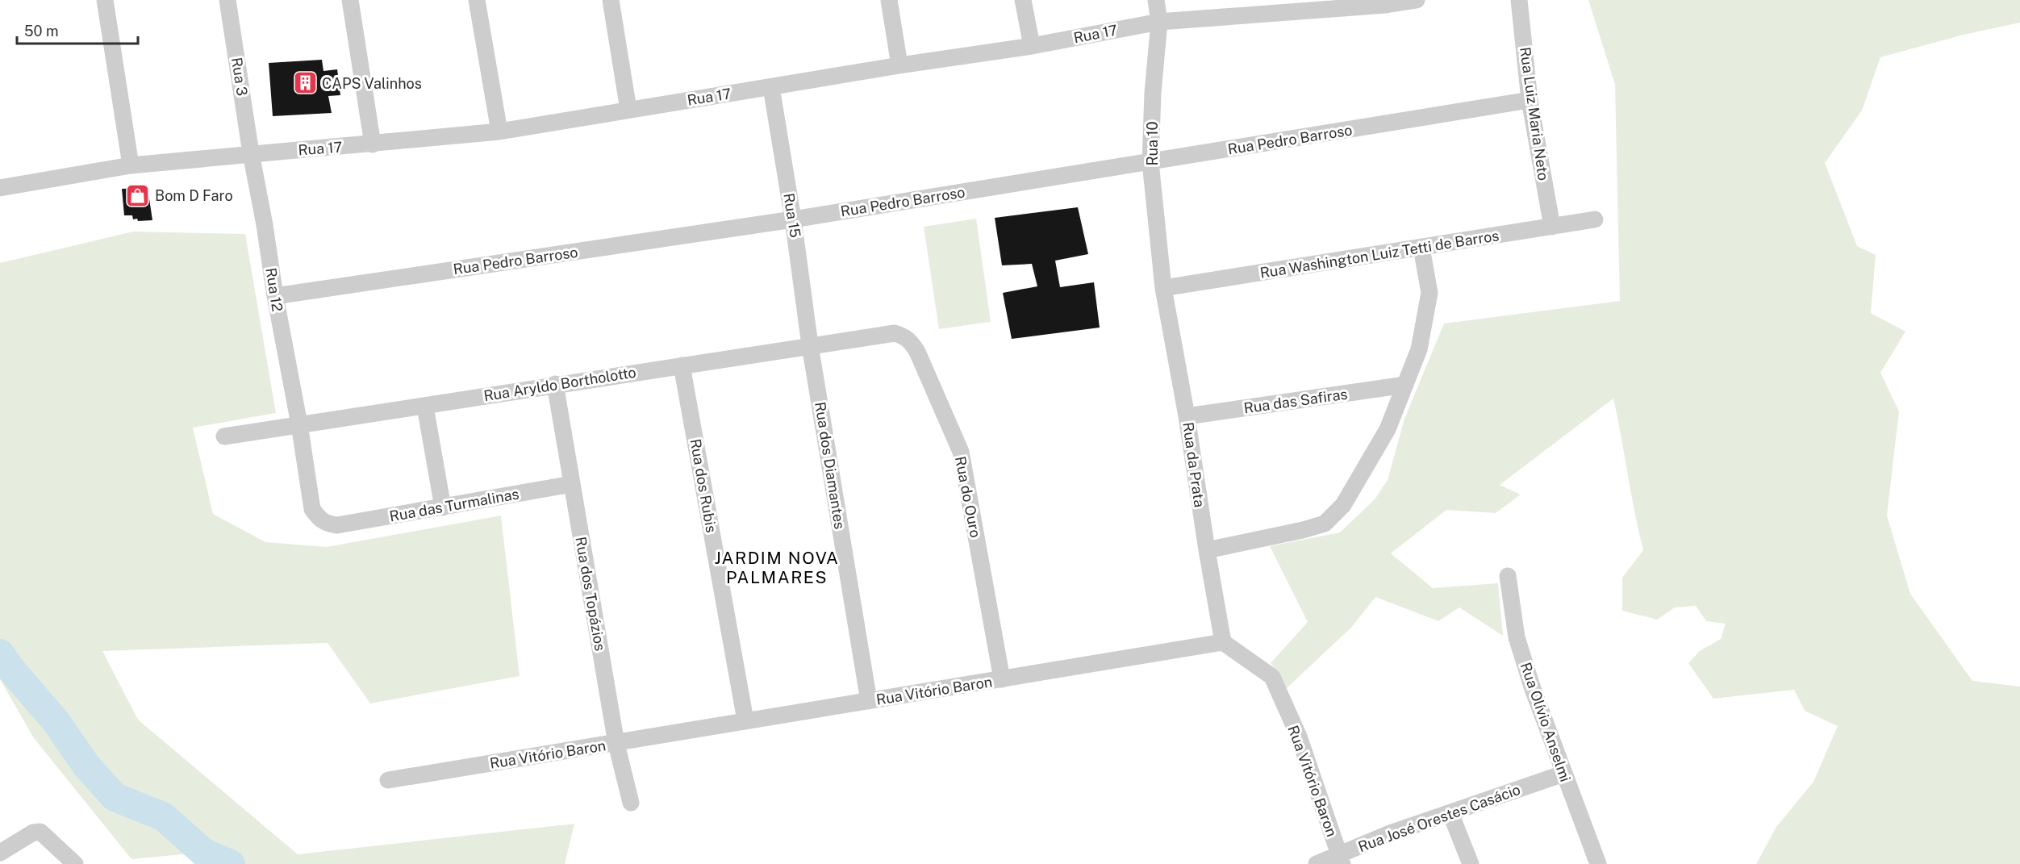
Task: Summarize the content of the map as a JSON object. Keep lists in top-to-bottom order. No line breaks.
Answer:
{"streets":{"street":["Rua 17","Rua 3","Rua Luiz Maria Neto","Rua Pedro Barroso","Rua 10","Rua 15","Rua Washington Luiz Tetti de Barros","Rua 12","Rua Aryldo Bortholotto","Rua das Safiras","Rua da Prata","Rua dos Diamantes","Rua dos Rubis","Rua do Ouro","Rua das Turmalinas","Rua dos Topázios","Rua Vitório Baron","Rua Olívio Anselmi","Rua José Orestes Casácio"]},"crossings":[["Rua 17","Rua 3"],["Rua 17","Rua 10"],["Rua 17","Rua 15"],["Rua 17","Rua 12"],["Rua 3","Rua 12"],["Rua Luiz Maria Neto","Rua Pedro Barroso"],["Rua Luiz Maria Neto","Rua Washington Luiz Tetti de Barros"],["Rua Pedro Barroso","Rua 10"],["Rua Pedro Barroso","Rua 15"],["Rua Pedro Barroso","Rua 12"],["Rua 10","Rua Washington Luiz Tetti de Barros"],["Rua 10","Rua da Prata"],["Rua 15","Rua Aryldo Bortholotto"],["Rua 15","Rua dos Diamantes"],["Rua Washington Luiz Tetti de Barros","Rua da Prata"],["Rua 12","Rua Aryldo Bortholotto"],["Rua 12","Rua das Turmalinas"],["Rua Aryldo Bortholotto","Rua dos Diamantes"],["Rua Aryldo Bortholotto","Rua dos Rubis"],["Rua Aryldo Bortholotto","Rua do Ouro"],["Rua Aryldo Bortholotto","Rua dos Topázios"],["Rua das Safiras","Rua da Prata"],["Rua da Prata","Rua Vitório Baron"],["Rua dos Diamantes","Rua Vitório Baron"],["Rua dos Rubis","Rua Vitório Baron"],["Rua do Ouro","Rua Vitório Baron"],["Rua das Turmalinas","Rua dos Topázios"],["Rua dos Topázios","Rua Vitório Baron"],["Rua Vitório Baron","Rua José Orestes Casácio"],["Rua Olívio Anselmi","Rua José Orestes Casácio"]],"districts":["JARDIM NOVA PALMARES"],"places":{"building":["CAPS Valinhos"],"shop":["Bom D Faro"]},"scale_bar":"50 m"}
